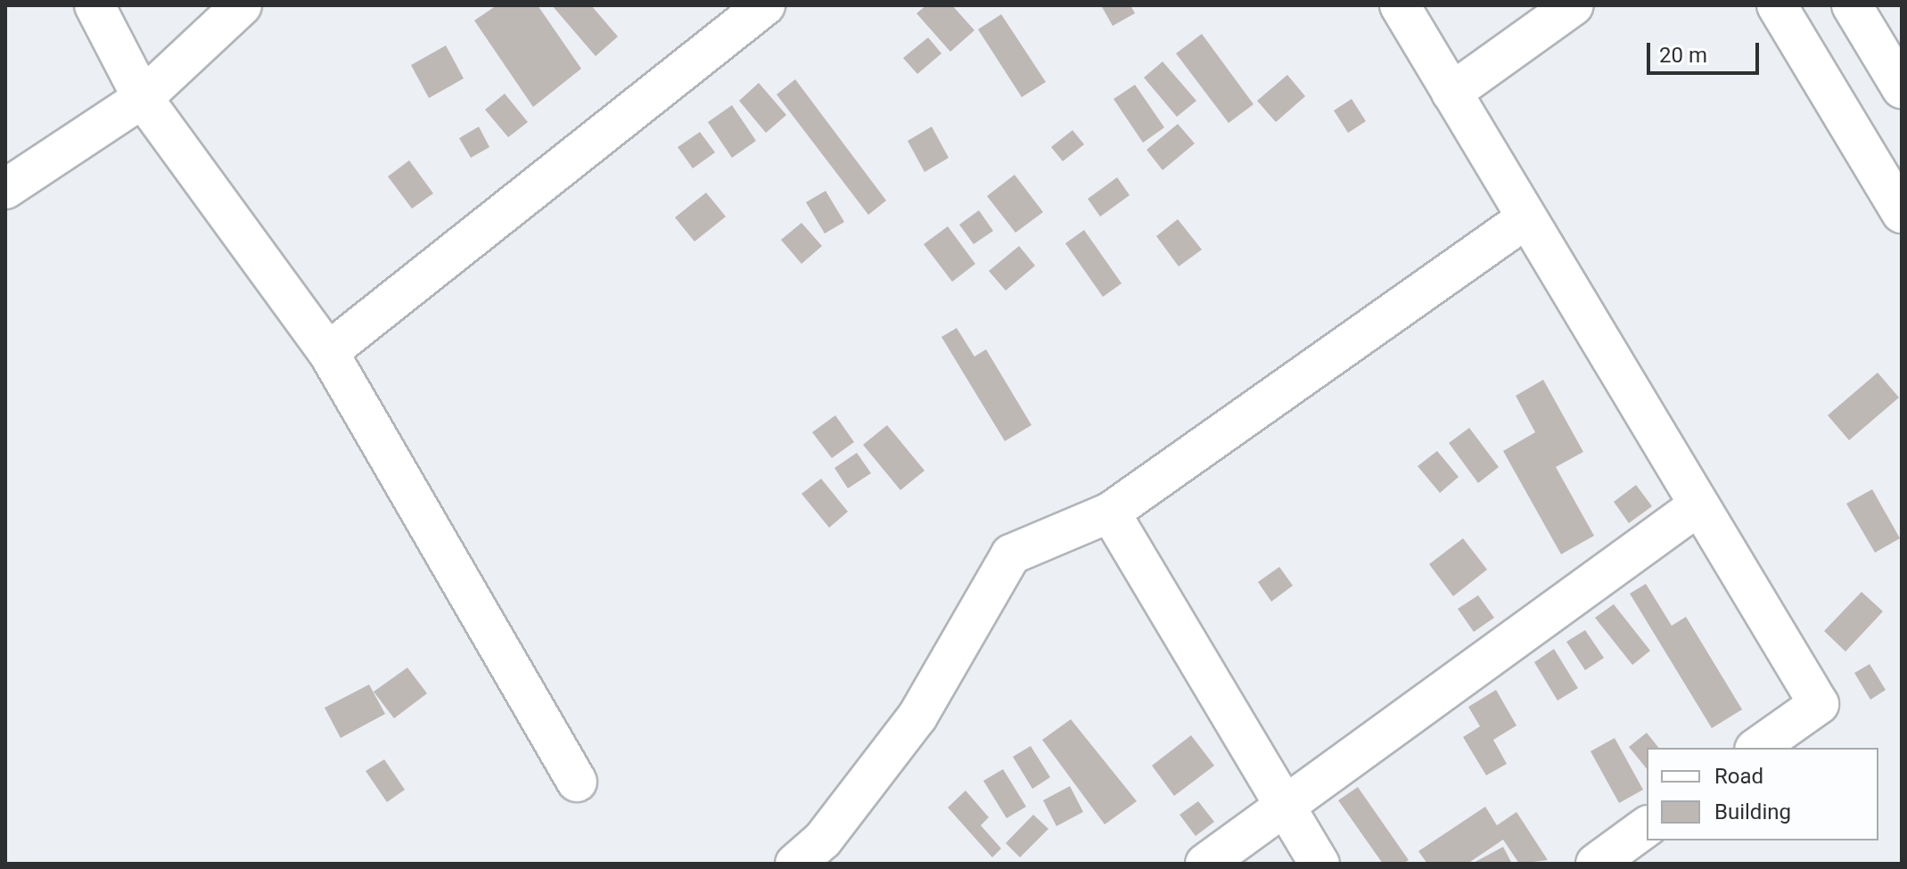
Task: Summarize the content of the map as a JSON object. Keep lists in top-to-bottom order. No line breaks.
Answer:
{"legend":["Road","Building"],"scale_bar":"20 m"}
